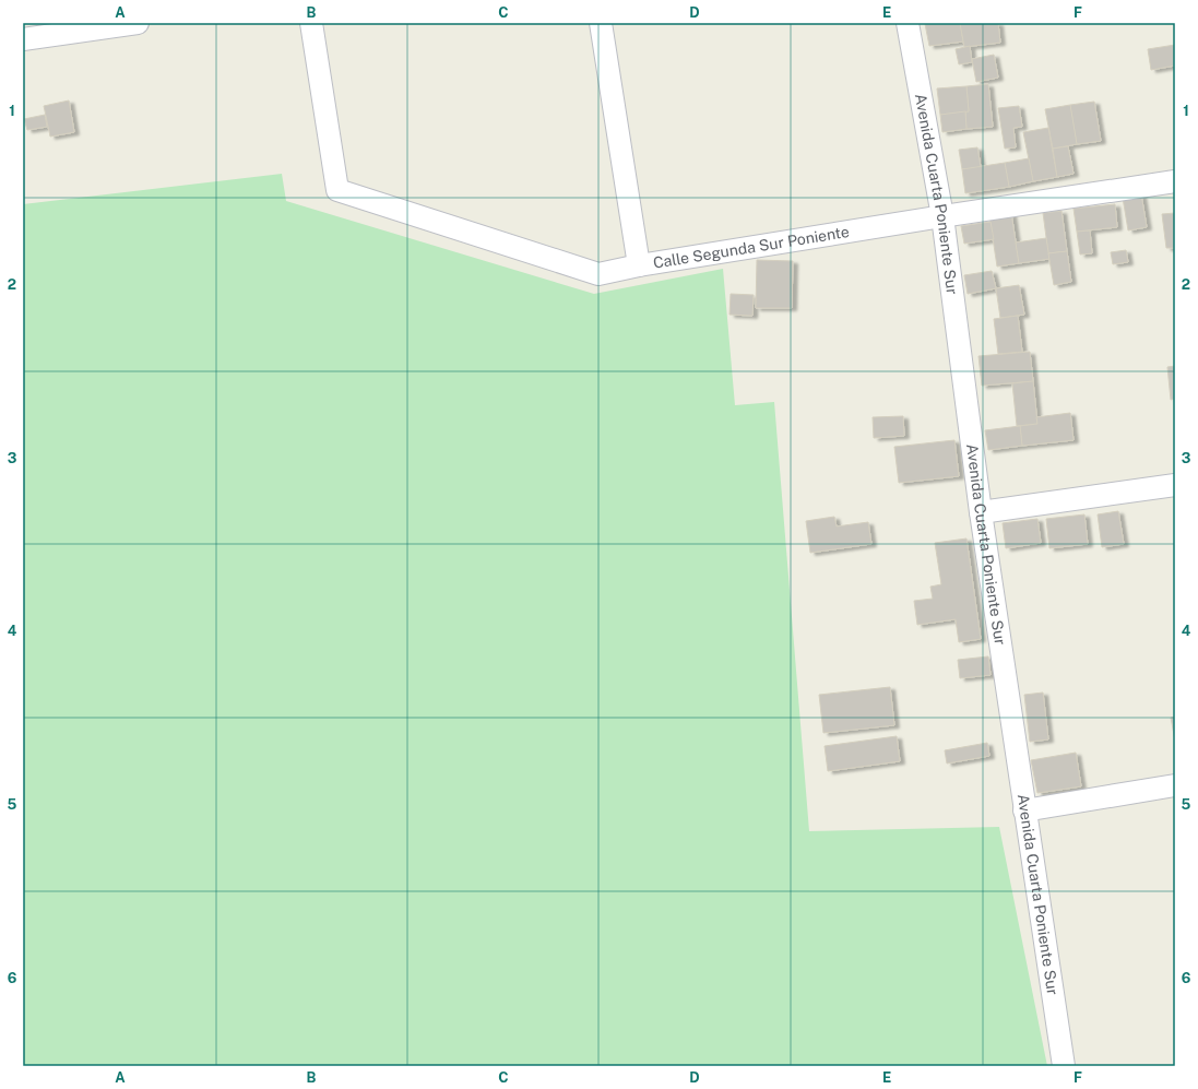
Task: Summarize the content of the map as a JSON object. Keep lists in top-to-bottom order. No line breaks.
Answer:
{"streets":{"street":["Avenida Cuarta Poniente Sur","Calle Segunda Sur Poniente"]},"crossings":[["Avenida Cuarta Poniente Sur","Calle Segunda Sur Poniente"]],"grid":{"columns":["A","B","C","D","E","F"],"rows":["1","2","3","4","5","6"]}}
